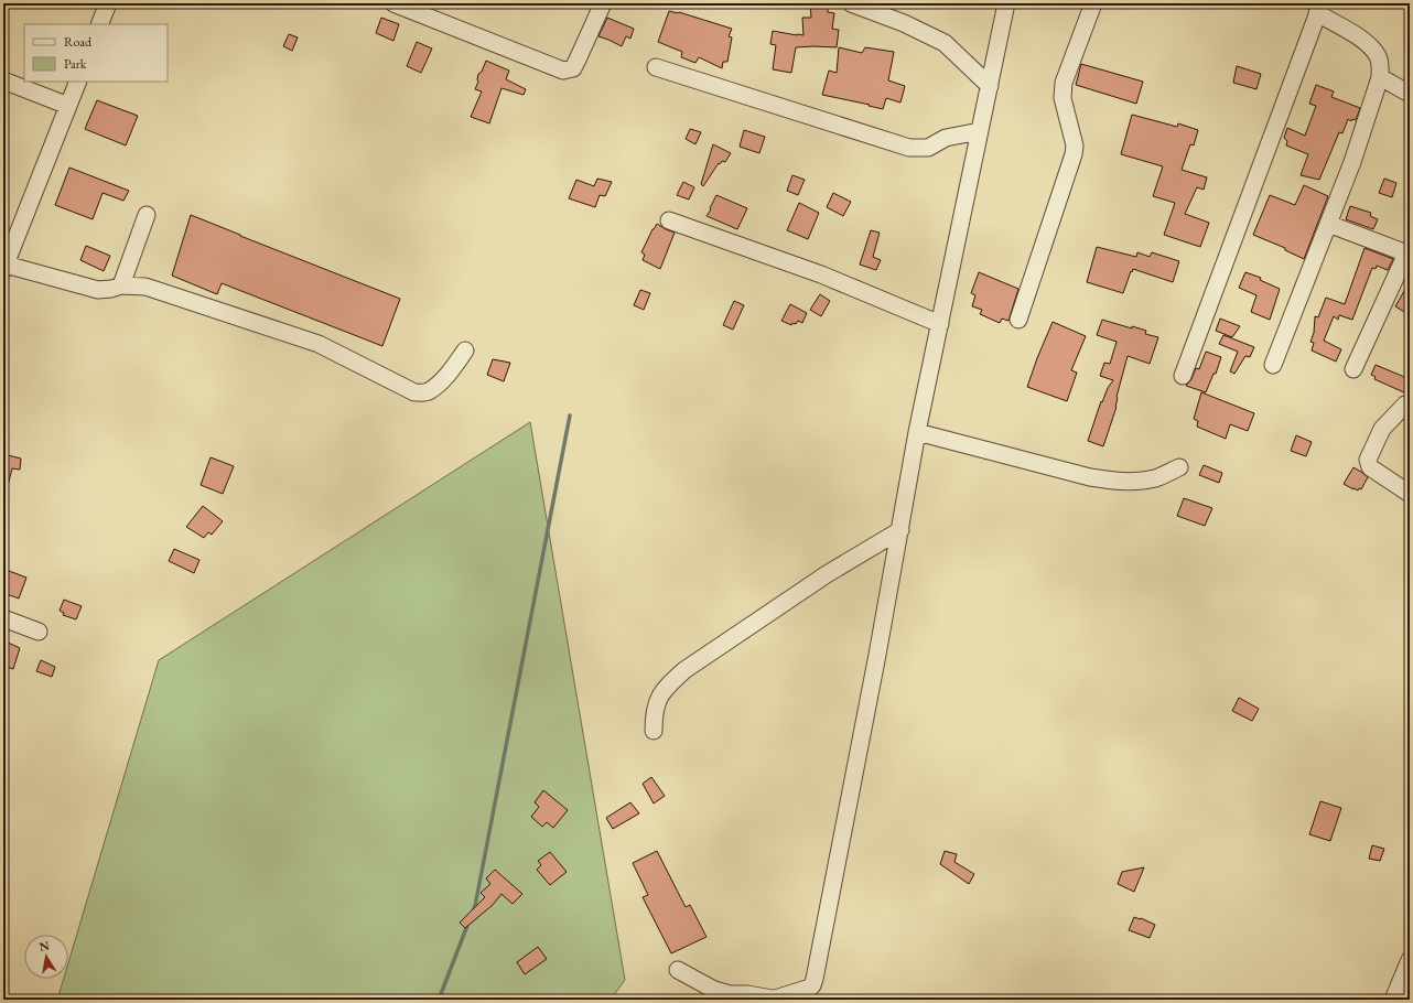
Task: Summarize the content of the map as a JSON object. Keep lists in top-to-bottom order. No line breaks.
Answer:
{"legend":["Road","Park"],"north":"top"}
